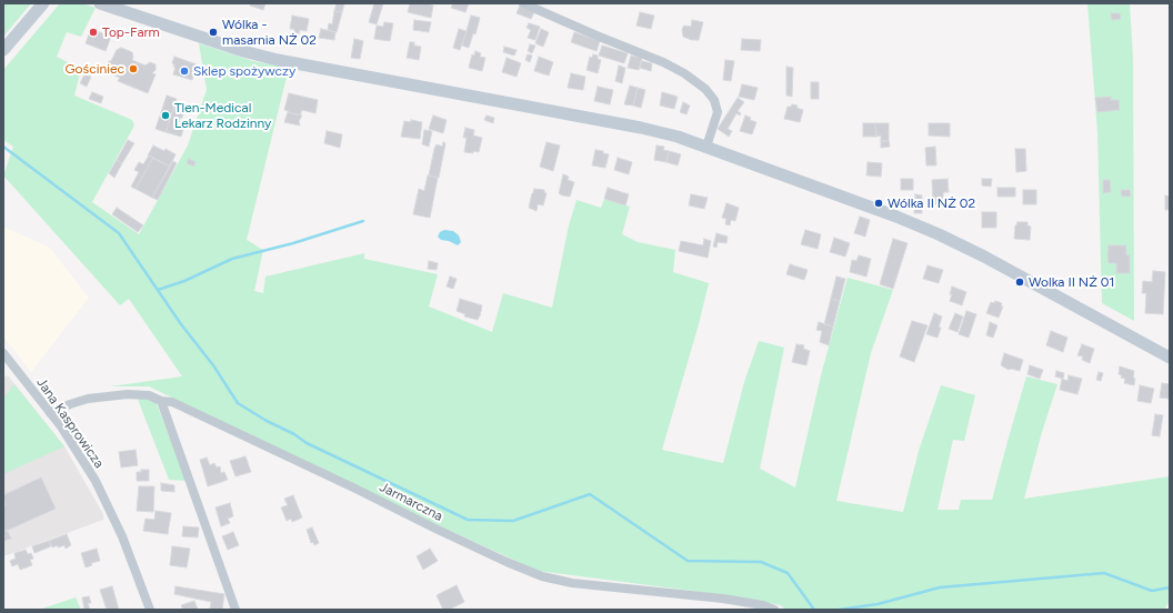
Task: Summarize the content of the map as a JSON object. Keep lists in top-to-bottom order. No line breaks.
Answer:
{"streets":{"street":["Jana Kasprowicza","Jarmarczna"]},"crossings":[["Jana Kasprowicza","Jarmarczna"]],"places":["Top-Farm","Wólka - masarnia NŻ 02","Gościniec","Sklep spożywczy","Tlen-Medical Lekarz Rodzinny","Wólka II NŻ 02","Wolka II NŻ 01"]}
